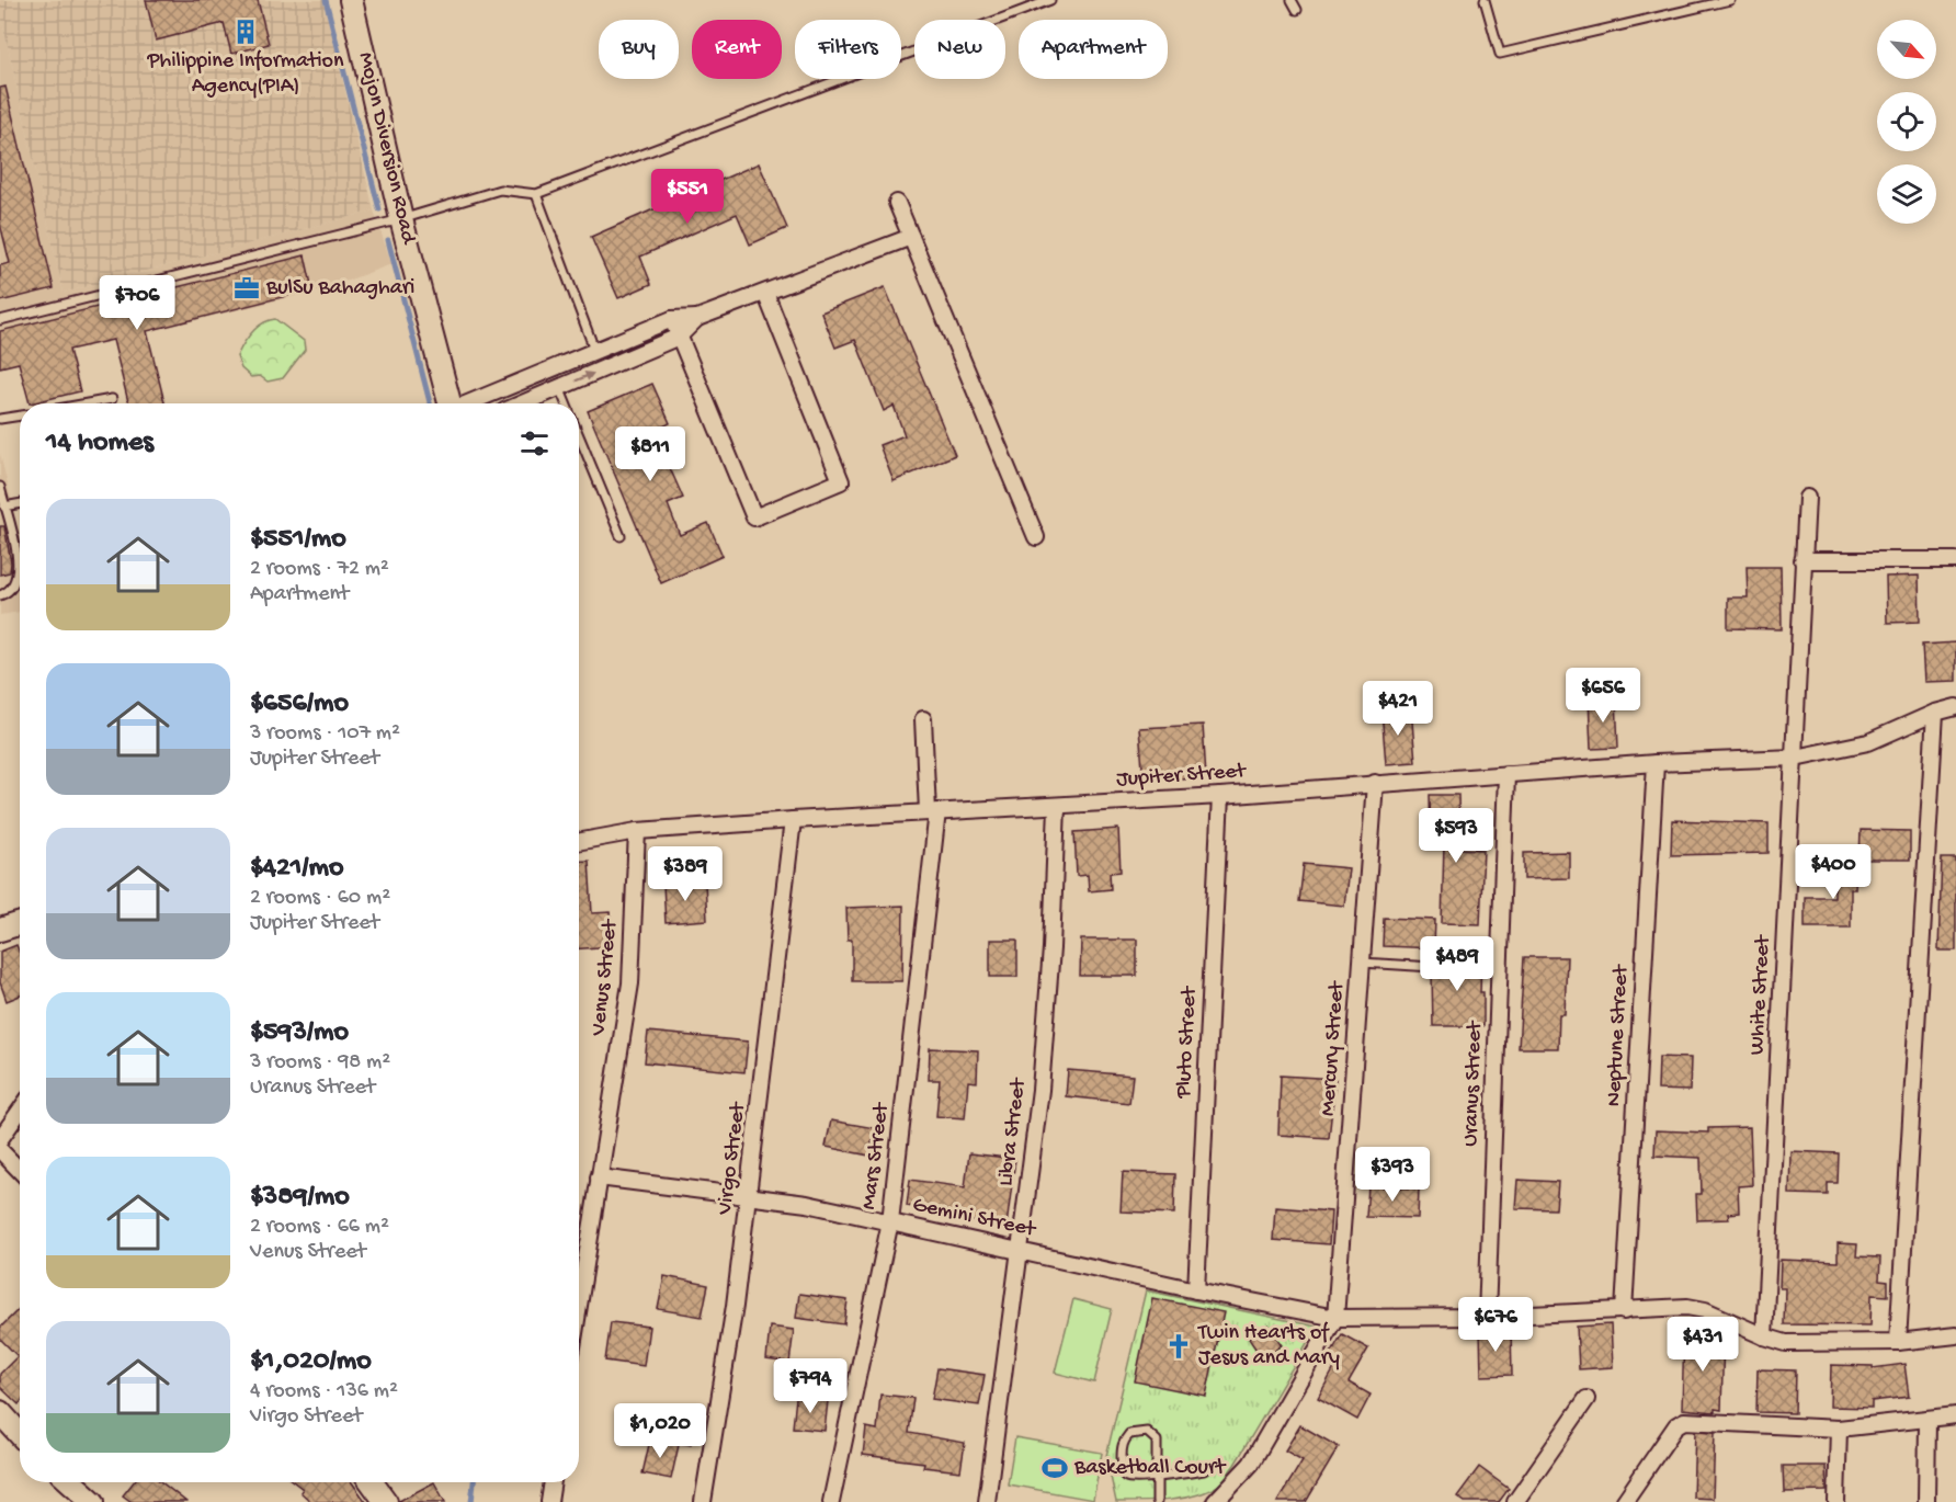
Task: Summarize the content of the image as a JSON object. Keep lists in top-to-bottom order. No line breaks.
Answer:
{"streets":{"street":["Mojon Diversion Road","Jupiter Street","Venus Street","White Street","Neptune Street","Pluto Street","Mercury Street","Uranus Street","Libra Street","Mars Street","Virgo Street","Gemini Street"]},"crossings":[["Jupiter Street","Venus Street"],["Jupiter Street","White Street"],["Jupiter Street","Neptune Street"],["Jupiter Street","Pluto Street"],["Jupiter Street","Mercury Street"],["Jupiter Street","Uranus Street"],["Jupiter Street","Libra Street"],["Jupiter Street","Mars Street"],["Jupiter Street","Virgo Street"],["Venus Street","Gemini Street"],["White Street","Gemini Street"],["Neptune Street","Gemini Street"],["Pluto Street","Gemini Street"],["Mercury Street","Gemini Street"],["Uranus Street","Gemini Street"],["Libra Street","Gemini Street"],["Mars Street","Gemini Street"],["Virgo Street","Gemini Street"]],"places":{"building":["Philippine Information Agency(PIA)"],"office":["BulSu Bahaghari"],"church":["Twin Hearts of Jesus and Mary"],"sports":["Basketball Court"]},"north":"bottom right","page":{"chip":["Buy","Rent","Filters","New","Apartment"],"price":["$551","$706","$811","$656","$421","$593","$400","$389","$489","$393","$676","$431","$794","$1,020"],"heading":"14 homes","list":[{"name":"$551/mo","note":"2 rooms · 72 m² · Apartment"},{"name":"$656/mo","note":"3 rooms · 107 m² · Jupiter Street"},{"name":"$421/mo","note":"2 rooms · 60 m² · Jupiter Street"},{"name":"$593/mo","note":"3 rooms · 98 m² · Uranus Street"},{"name":"$389/mo","note":"2 rooms · 66 m² · Venus Street"},{"name":"$1,020/mo","note":"4 rooms · 136 m² · Virgo Street"}]}}
